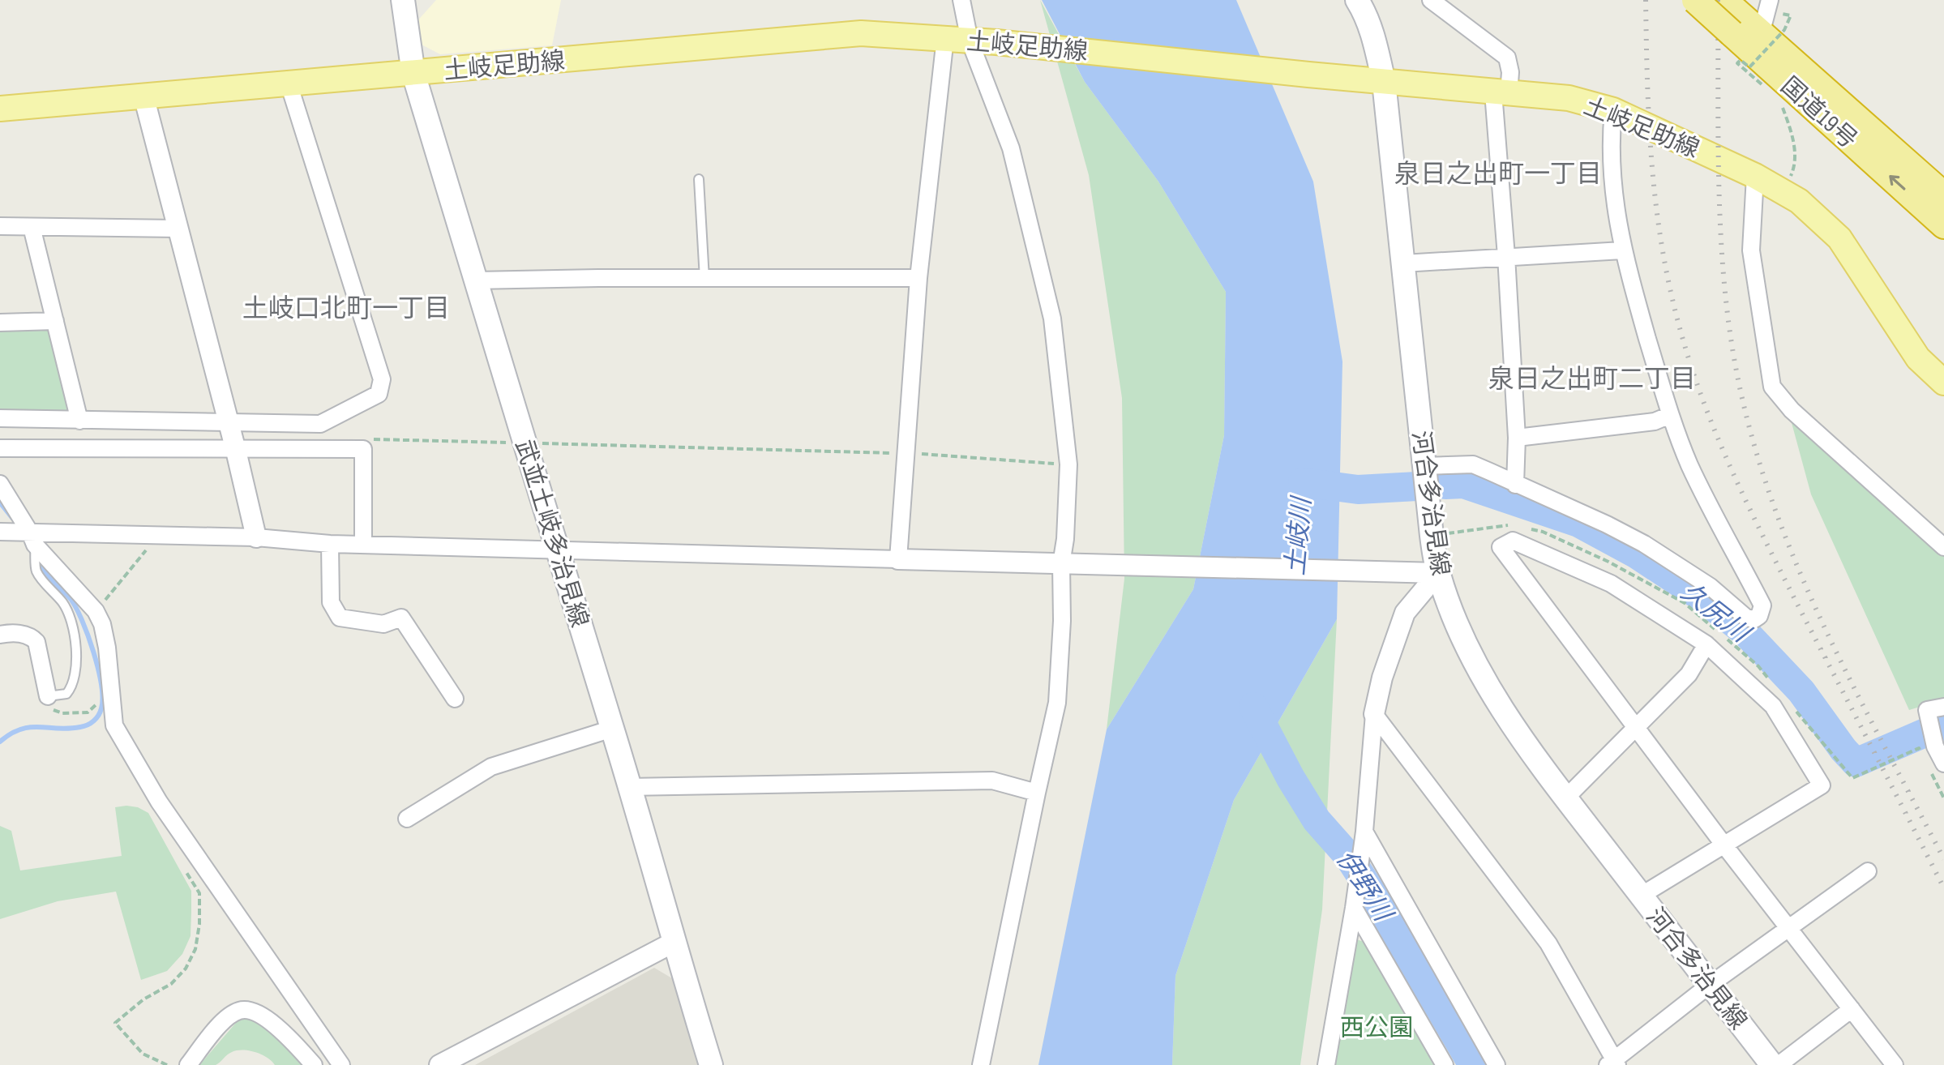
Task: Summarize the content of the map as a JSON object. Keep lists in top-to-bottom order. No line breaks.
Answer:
{"streets":{"highway":["国道19号"],"main road":["土岐足助線","河合多治見線","武並土岐多治見線"]},"crossings":[["土岐足助線","河合多治見線"],["土岐足助線","武並土岐多治見線"]],"districts":["泉日之出町一丁目","土岐口北町一丁目","泉日之出町二丁目"],"water":["土岐川","久尻川","伊野川"],"parks":["西公園"]}
